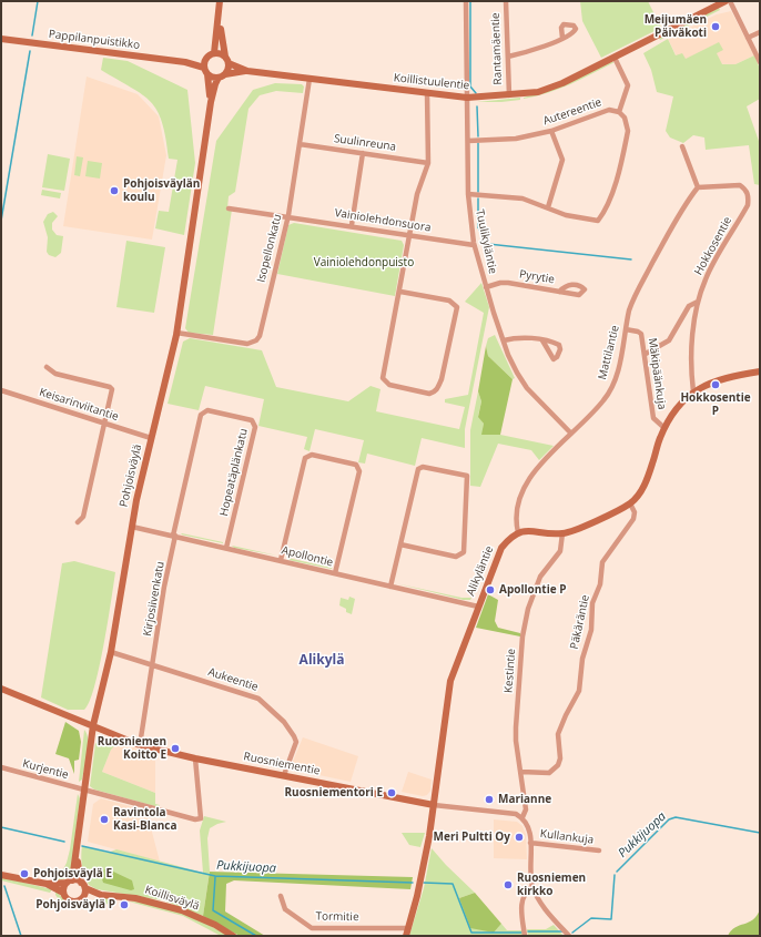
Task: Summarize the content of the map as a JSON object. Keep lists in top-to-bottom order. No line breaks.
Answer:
{"streets":{"street":["Pappilanpuistikko","Rantamäentie","Koillistuulentie","Autereentie","Suulinreuna","Vainiolehdonsuora","Tuulikyläntie","Hokkosentie","Isopellonkatu","Pyrytie","Mattilantie","Mäkipäänkuja","Keisarinviitantie","Hopeatäplänkatu","Pohjoisväylä","Apollontie","Alikyläntie","Kirjosiivenkatu","Päkäräntie","Kestintie","Aukeentie","Ruosniementie","Kurjentie","Kullankuja","Koillisväylä","Tormitie"]},"crossings":[["Pappilanpuistikko","Koillistuulentie"],["Pappilanpuistikko","Pohjoisväylä"],["Rantamäentie","Koillistuulentie"],["Koillistuulentie","Tuulikyläntie"],["Koillistuulentie","Isopellonkatu"],["Koillistuulentie","Pohjoisväylä"],["Autereentie","Tuulikyläntie"],["Suulinreuna","Isopellonkatu"],["Vainiolehdonsuora","Tuulikyläntie"],["Vainiolehdonsuora","Isopellonkatu"],["Tuulikyläntie","Pyrytie"],["Tuulikyläntie","Mattilantie"],["Hokkosentie","Mattilantie"],["Isopellonkatu","Pohjoisväylä"],["Mattilantie","Mäkipäänkuja"],["Mattilantie","Alikyläntie"],["Keisarinviitantie","Pohjoisväylä"],["Hopeatäplänkatu","Apollontie"],["Hopeatäplänkatu","Kirjosiivenkatu"],["Pohjoisväylä","Apollontie"],["Pohjoisväylä","Aukeentie"],["Pohjoisväylä","Ruosniementie"],["Pohjoisväylä","Kurjentie"],["Pohjoisväylä","Koillisväylä"],["Apollontie","Alikyläntie"],["Apollontie","Kirjosiivenkatu"],["Alikyläntie","Ruosniementie"],["Kirjosiivenkatu","Aukeentie"],["Kirjosiivenkatu","Ruosniementie"],["Päkäräntie","Kestintie"],["Aukeentie","Ruosniementie"],["Ruosniementie","Kurjentie"]],"districts":["Alikylä"],"water":["Pukkijuopa"],"parks":["Vainiolehdonpuisto"],"places":["Meijumäen Päiväkoti","Pohjoisväylän koulu","Hokkosentie P","Apollontie P","Ruosniemen Koitto E","Ruosniementori E","Marianne","Ravintola Kasi-Blanca","Meri Pultti Oy","Pohjoisväylä E","Ruosniemen kirkko","Pohjoisväylä P"]}
